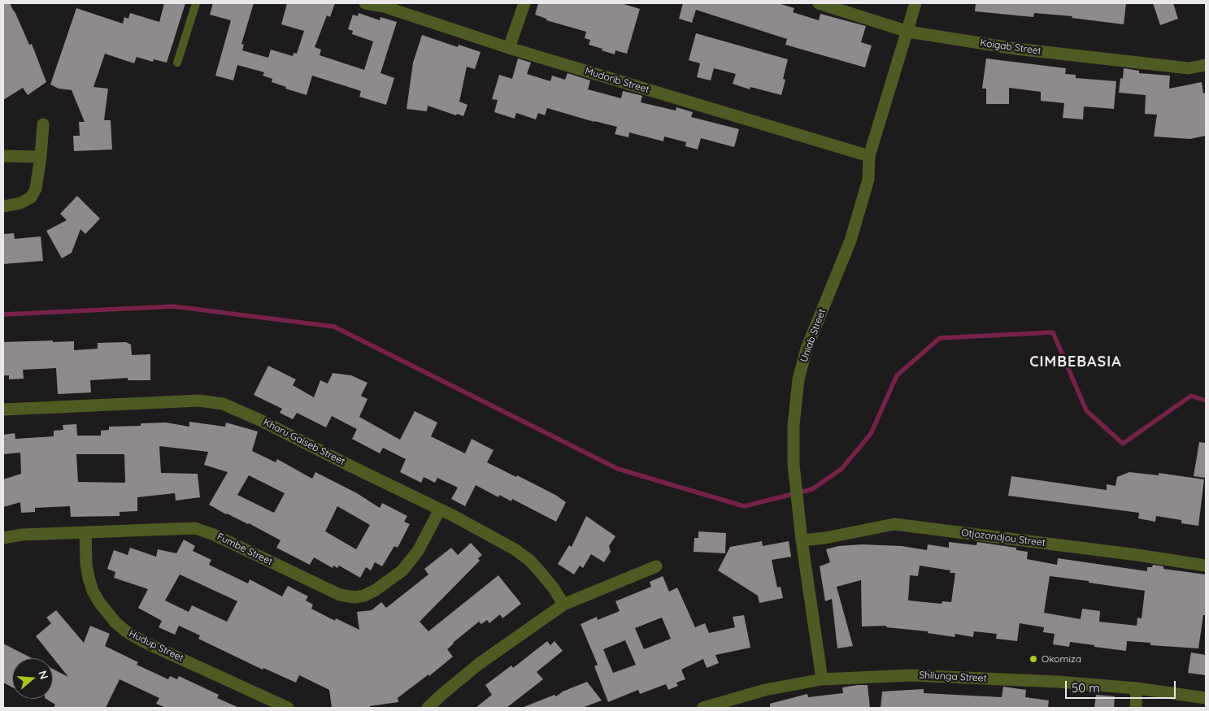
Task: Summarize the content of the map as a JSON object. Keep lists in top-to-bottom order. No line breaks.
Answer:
{"streets":{"street":["Koigab Street","Mudorib Street","Uniab Street","Kharu Gaiseb Street","Otjozondjou Street","Fumbe Street","Hudup Street","Shilunga Street"]},"crossings":[["Koigab Street","Uniab Street"],["Mudorib Street","Uniab Street"],["Uniab Street","Otjozondjou Street"],["Uniab Street","Shilunga Street"],["Kharu Gaiseb Street","Fumbe Street"],["Fumbe Street","Hudup Street"]],"districts":["CIMBEBASIA"],"places":["Okomiza"],"scale_bar":"50 m","north":"right"}
